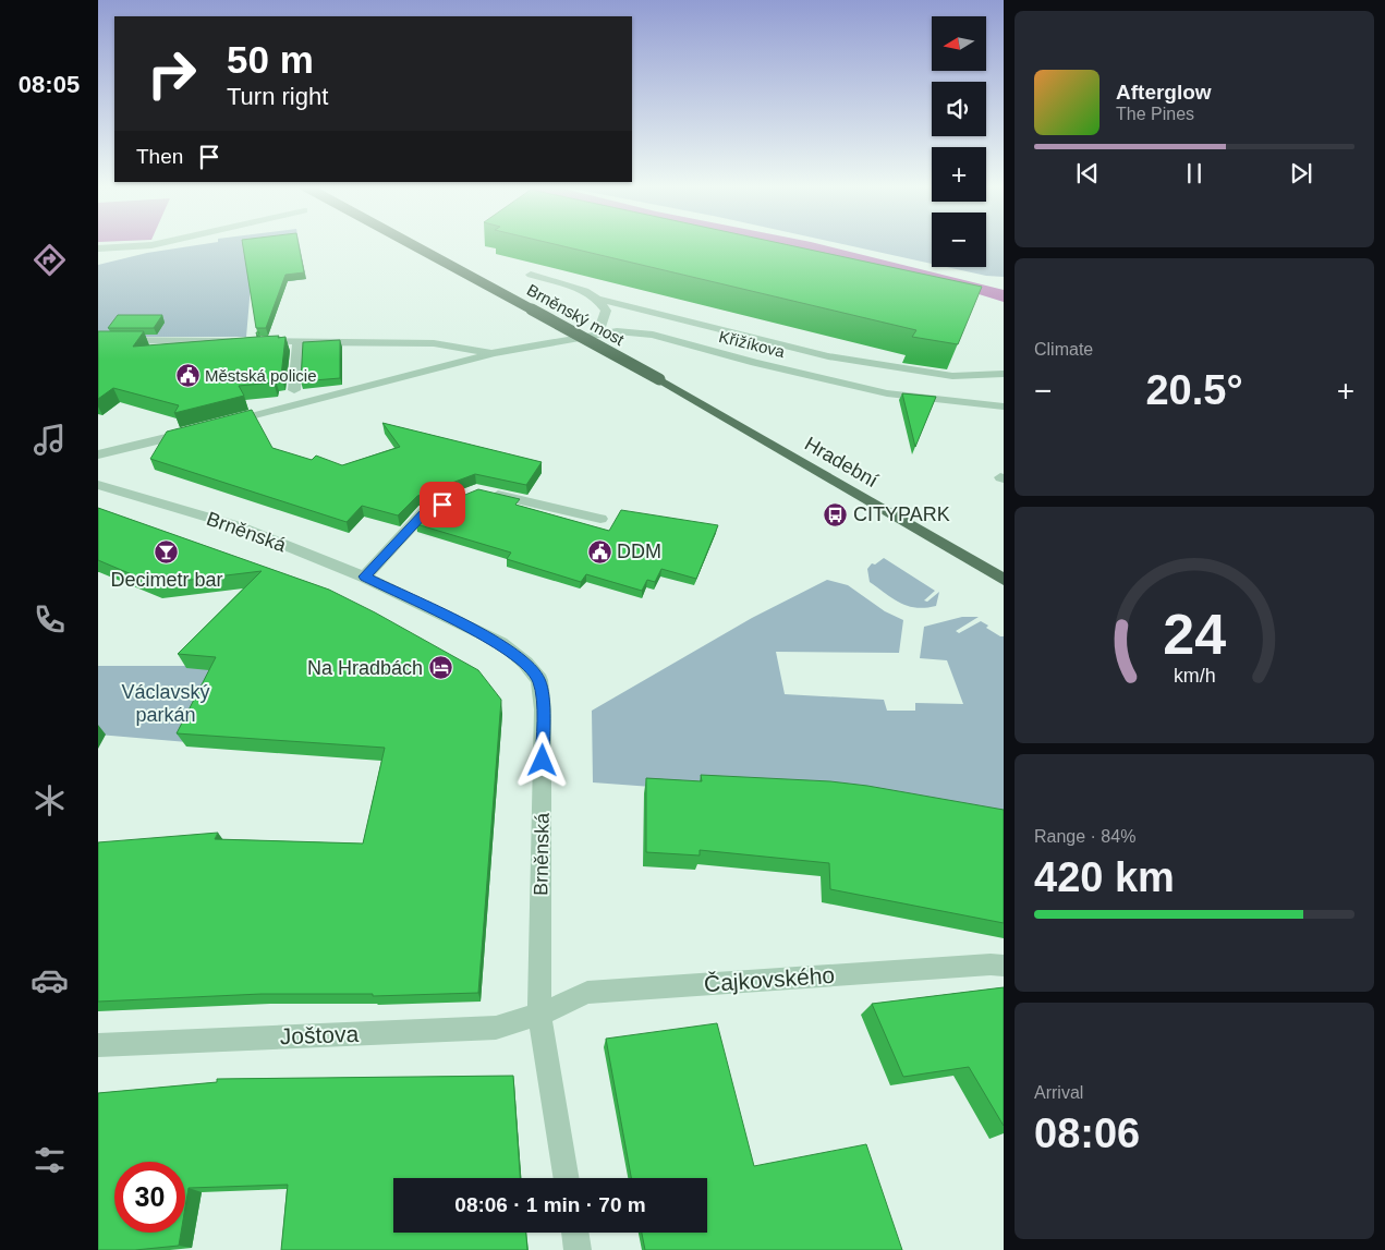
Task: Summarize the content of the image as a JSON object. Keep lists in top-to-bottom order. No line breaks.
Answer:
{"streets":{"main road":["Brněnský most","Hradební"],"street":["Křižíkova","Brněnská","Čajkovského","Joštova"]},"crossings":[["Brněnský most","Hradební"],["Brněnská","Čajkovského"],["Brněnská","Joštova"],["Čajkovského","Joštova"]],"parks":["Václavský parkán"],"places":{"public building":["Městská policie","DDM"],"bus stop":["CITYPARK"],"bar":["Decimetr bar"],"hotel":["Na Hradbách"]},"north":"left","page":{"tabs":"08:05","map_buttons":["+","−"],"turn":["50 m","Turn right"],"song":["Afterglow","The Pines"],"then":"Then","tile":["Climate",["Range · 84%","420 km"],["Arrival","08:06"]],"heat":["−","20.5°","+"],"limit":"30","trip":"08:06 · 1 min · 70 m","gauge":["24","km/h"]}}
